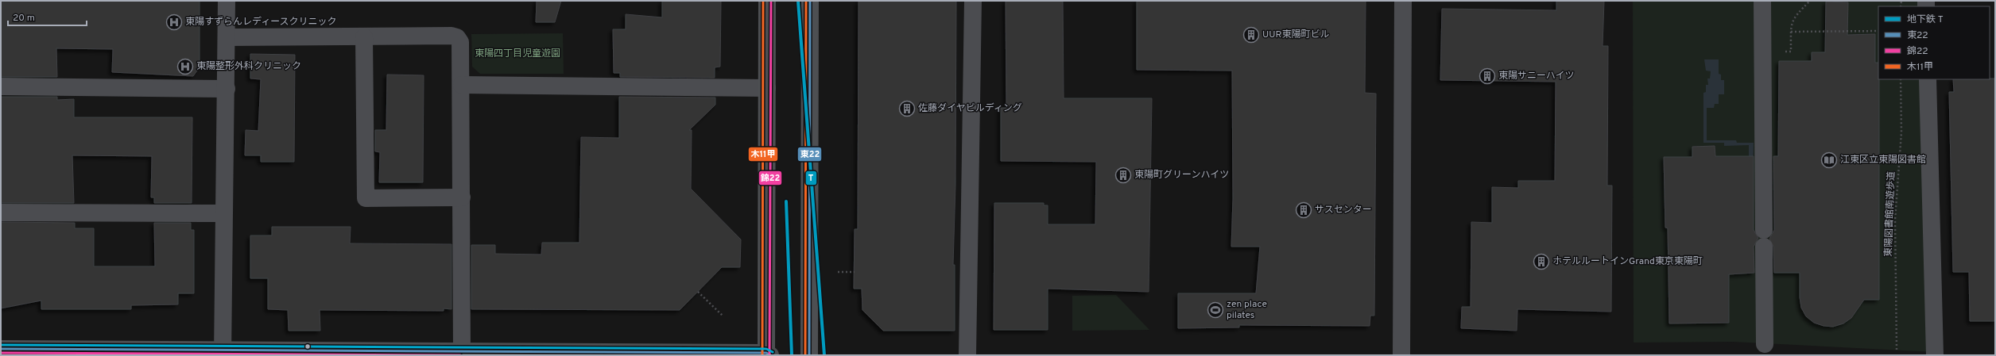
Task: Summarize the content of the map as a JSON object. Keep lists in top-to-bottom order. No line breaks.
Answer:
{"streets":{"path":["東陽図書館南遊歩道"]},"parks":["東陽四丁目児童遊園"],"places":{"hospital":["東陽すずらんレディースクリニック","東陽整形外科クリニック"],"building":["UUR東陽町ビル","東陽サニーハイツ","佐藤ダイヤビルディング","東陽町グリーンハイツ","サスセンター","ホテルルートインGrand東京東陽町"],"library":["江東区立東陽図書館"],"sports":["zen place pilates"]},"lines":["metro line T","transit line 東22","transit line 錦22","transit line 木11甲"],"legend":["地下鉄 T","東22","錦22","木11甲"],"scale_bar":"20 m"}
